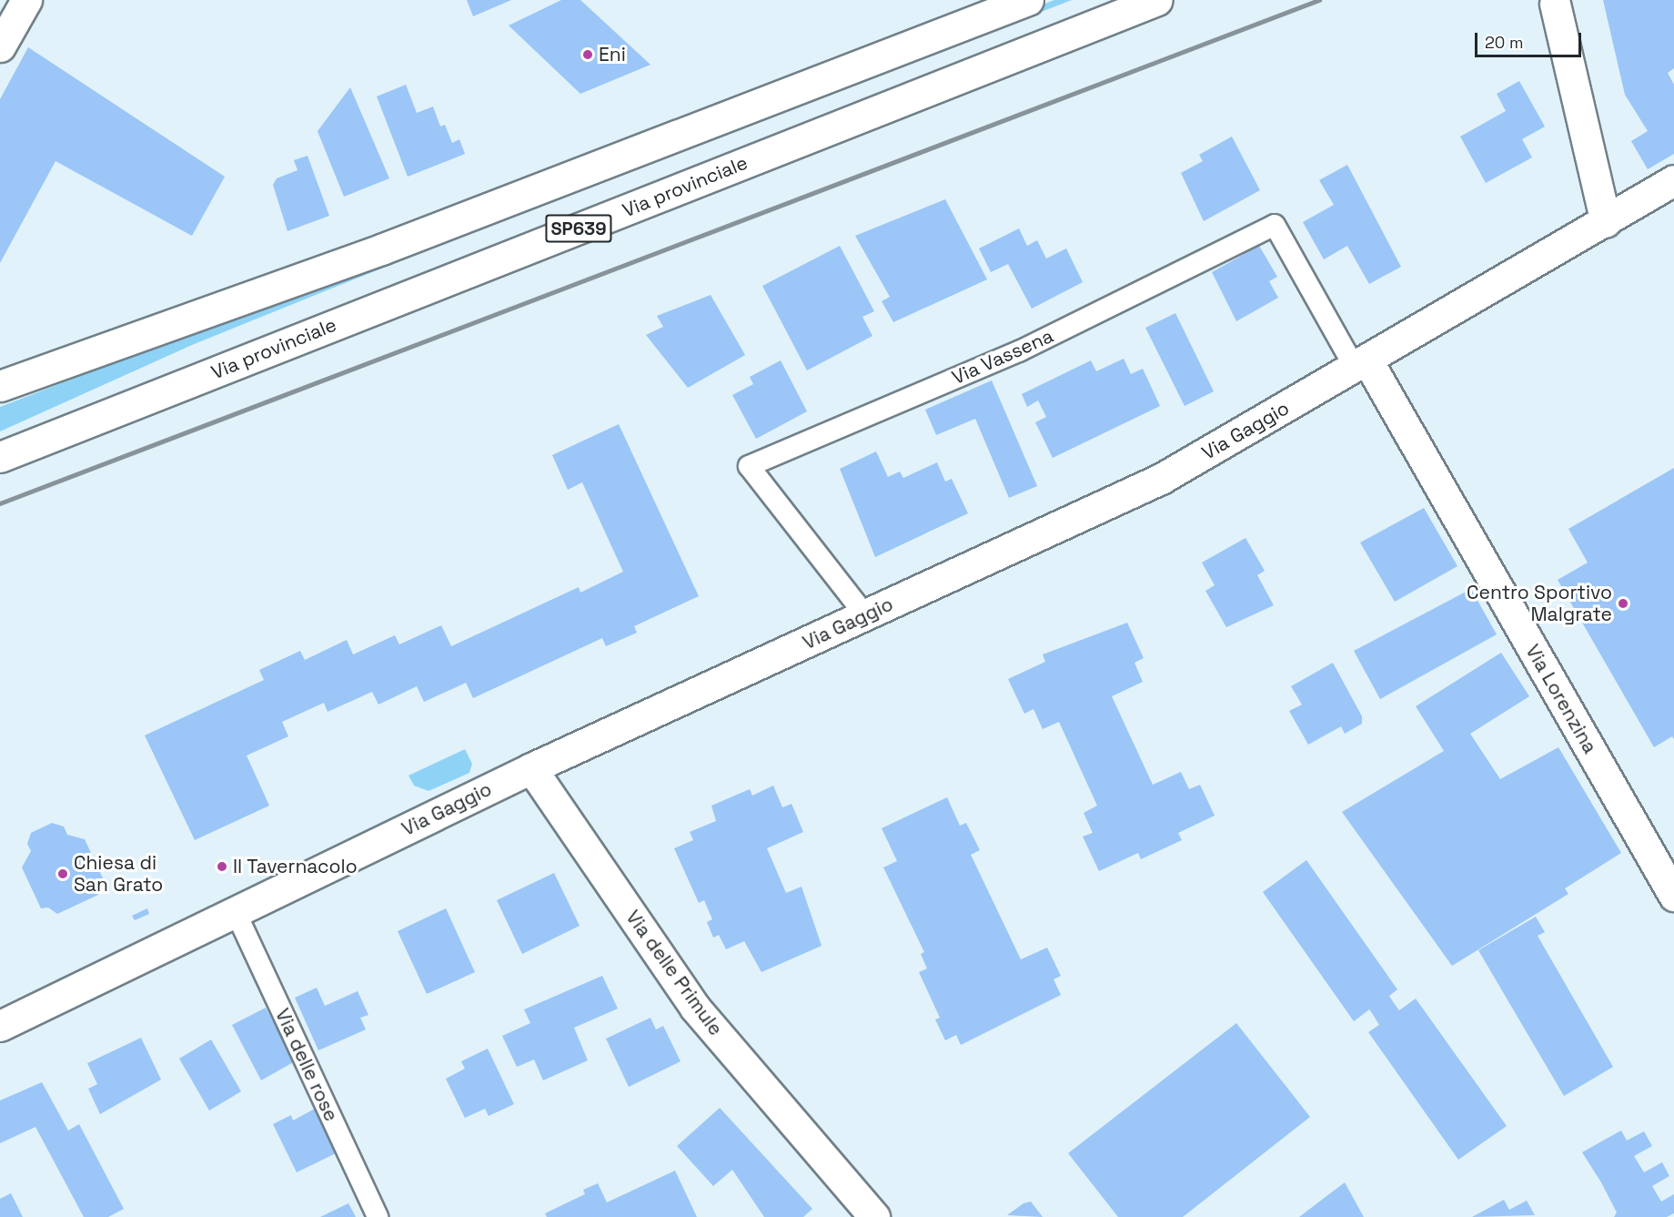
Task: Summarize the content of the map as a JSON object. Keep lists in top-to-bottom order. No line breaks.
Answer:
{"streets":{"street":["Via provinciale","SP639","Via Gaggio","Via Lorenzina","Via delle Primule"],"lane":["Via Vassena","Via delle rose"]},"crossings":[["Via Vassena","Via Gaggio"],["Via Vassena","Via Lorenzina"],["Via Gaggio","Via Lorenzina"],["Via Gaggio","Via delle Primule"],["Via Gaggio","Via delle rose"]],"places":["Eni","Centro Sportivo Malgrate","Il Tavernacolo","Chiesa di San Grato"],"scale_bar":"20 m"}
